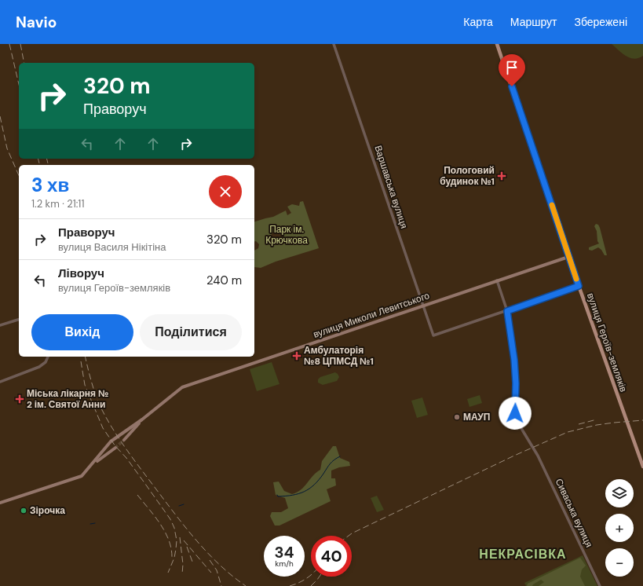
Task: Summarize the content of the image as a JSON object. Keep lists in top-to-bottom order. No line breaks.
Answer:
{"streets":{"main road":["вулиця Миколи Левитського","вулиця Героїв-земляків"],"street":["Варшавська вулиця","Сиваська вулиця"]},"crossings":[["Варшавська вулиця","вулиця Миколи Левитського"],["Варшавська вулиця","Сиваська вулиця"],["вулиця Миколи Левитського","вулиця Героїв-земляків"],["вулиця Миколи Левитського","Сиваська вулиця"]],"districts":["НЕКРАСІВКА"],"parks":["Парк ім. Крючкова"],"places":{"health":["Пологовий будинок №1","Амбулаторія №8 ЦПМСД №1","Міська лікарня № 2 ім. Святої Анни"],"other":["МАУП","Зірочка"]},"page":{"header":"Navio","nav":["Карта","Маршрут","Збережені"],"turn":["320 m","Праворуч"],"heading":["3 хв","1.2 km · 21:11"],"list":[{"name":"Праворуч","note":"вулиця Василя Нікітіна","value":"320 m"},{"name":"Ліворуч","note":"вулиця Героїв-земляків","value":"240 m"}],"buttons":["Вихід","Поділитися"],"map_buttons":["+","−"],"speed":"34 km/h","limit":"40"}}
